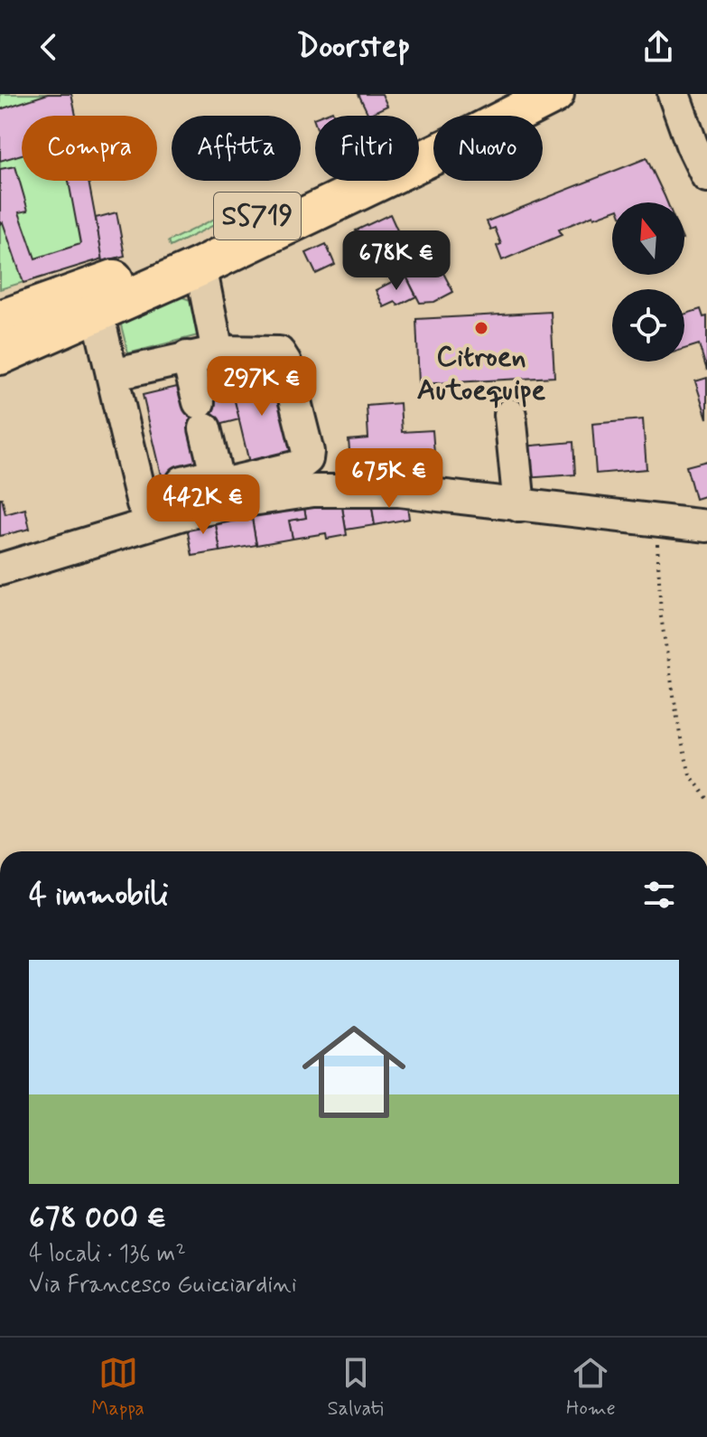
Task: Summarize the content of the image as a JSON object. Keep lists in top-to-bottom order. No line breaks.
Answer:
{"streets":{"main road":["SS719"]},"places":["Citroen Autoequipe"],"north":"top","page":{"header":"Doorstep","chip":["Compra","Affitta","Filtri","Nuovo"],"price":["678K €","297K €","675K €","442K €"],"heading":"4 immobili","list":[{"name":"678 000 €","note":"4 locali · 136 m² · Via Francesco Guicciardini"}],"tabs":["Mappa","Salvati","Home"]}}
